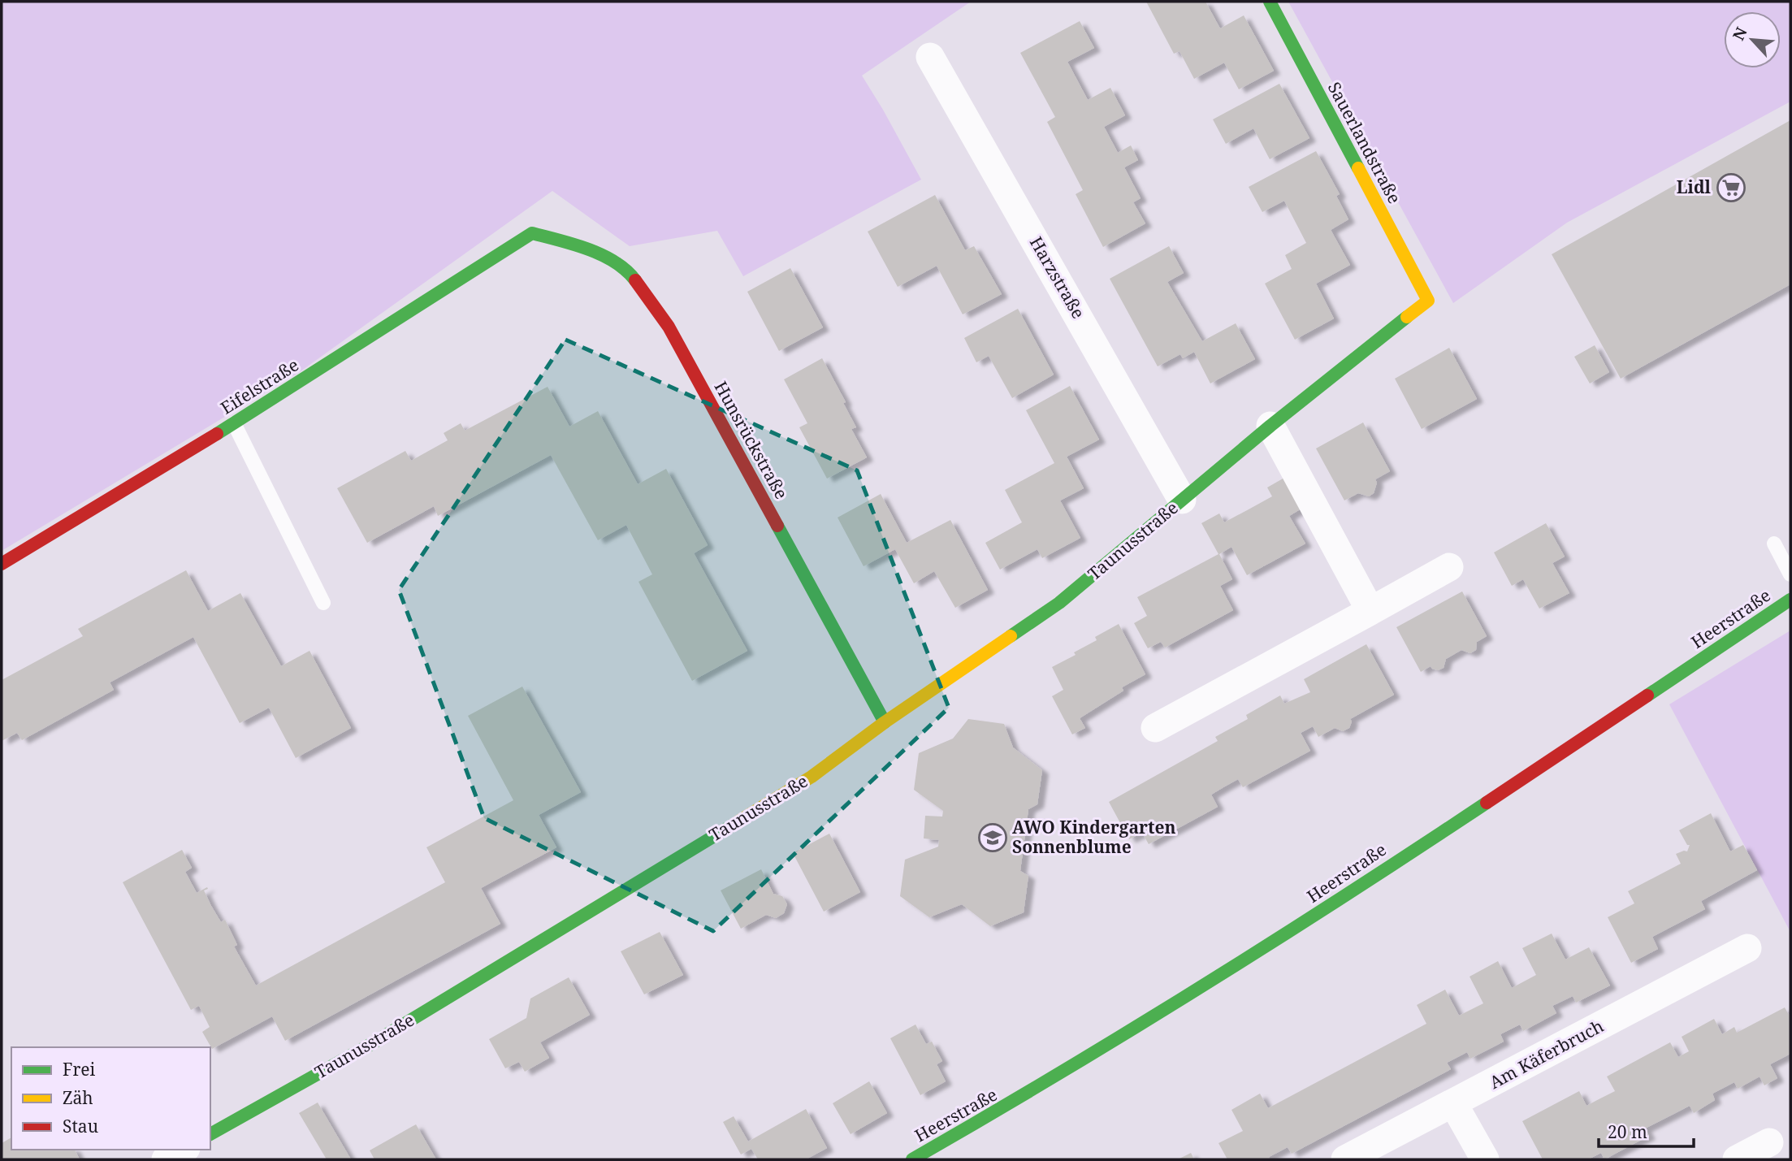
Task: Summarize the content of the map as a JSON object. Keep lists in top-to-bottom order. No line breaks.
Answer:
{"streets":{"street":["Sauerlandstraße","Harzstraße","Eifelstraße","Hunsrückstraße","Taunusstraße","Heerstraße","Am Käferbruch"]},"crossings":[["Sauerlandstraße","Taunusstraße"],["Harzstraße","Taunusstraße"],["Eifelstraße","Hunsrückstraße"],["Hunsrückstraße","Taunusstraße"]],"places":{"supermarket":["Lidl"],"school or university":["AWO Kindergarten Sonnenblume"]},"legend":["Frei","Zäh","Stau"],"scale_bar":"20 m","north":"top left"}
